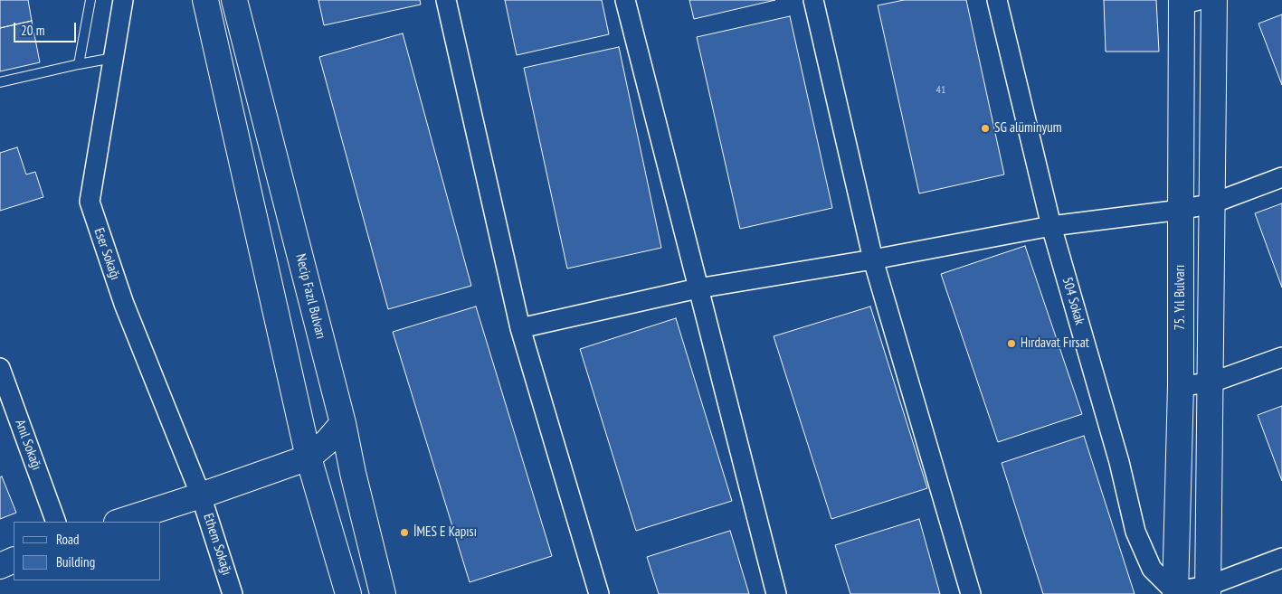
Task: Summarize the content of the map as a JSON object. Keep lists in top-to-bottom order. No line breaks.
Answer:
{"streets":{"main road":["Necip Fazıl Bulvarı","75. Yıl Bulvarı"],"street":["Eser Sokağı","504 Sokak","Anıl Sokağı","Ethem Sokağı"]},"crossings":[["Eser Sokağı","Ethem Sokağı"],["75. Yıl Bulvarı","504 Sokak"]],"places":["SG alüminyum","Hırdavat Fırsat","İMES E Kapısı"],"house_numbers":["41"],"legend":["Road","Building"],"scale_bar":"20 m"}
